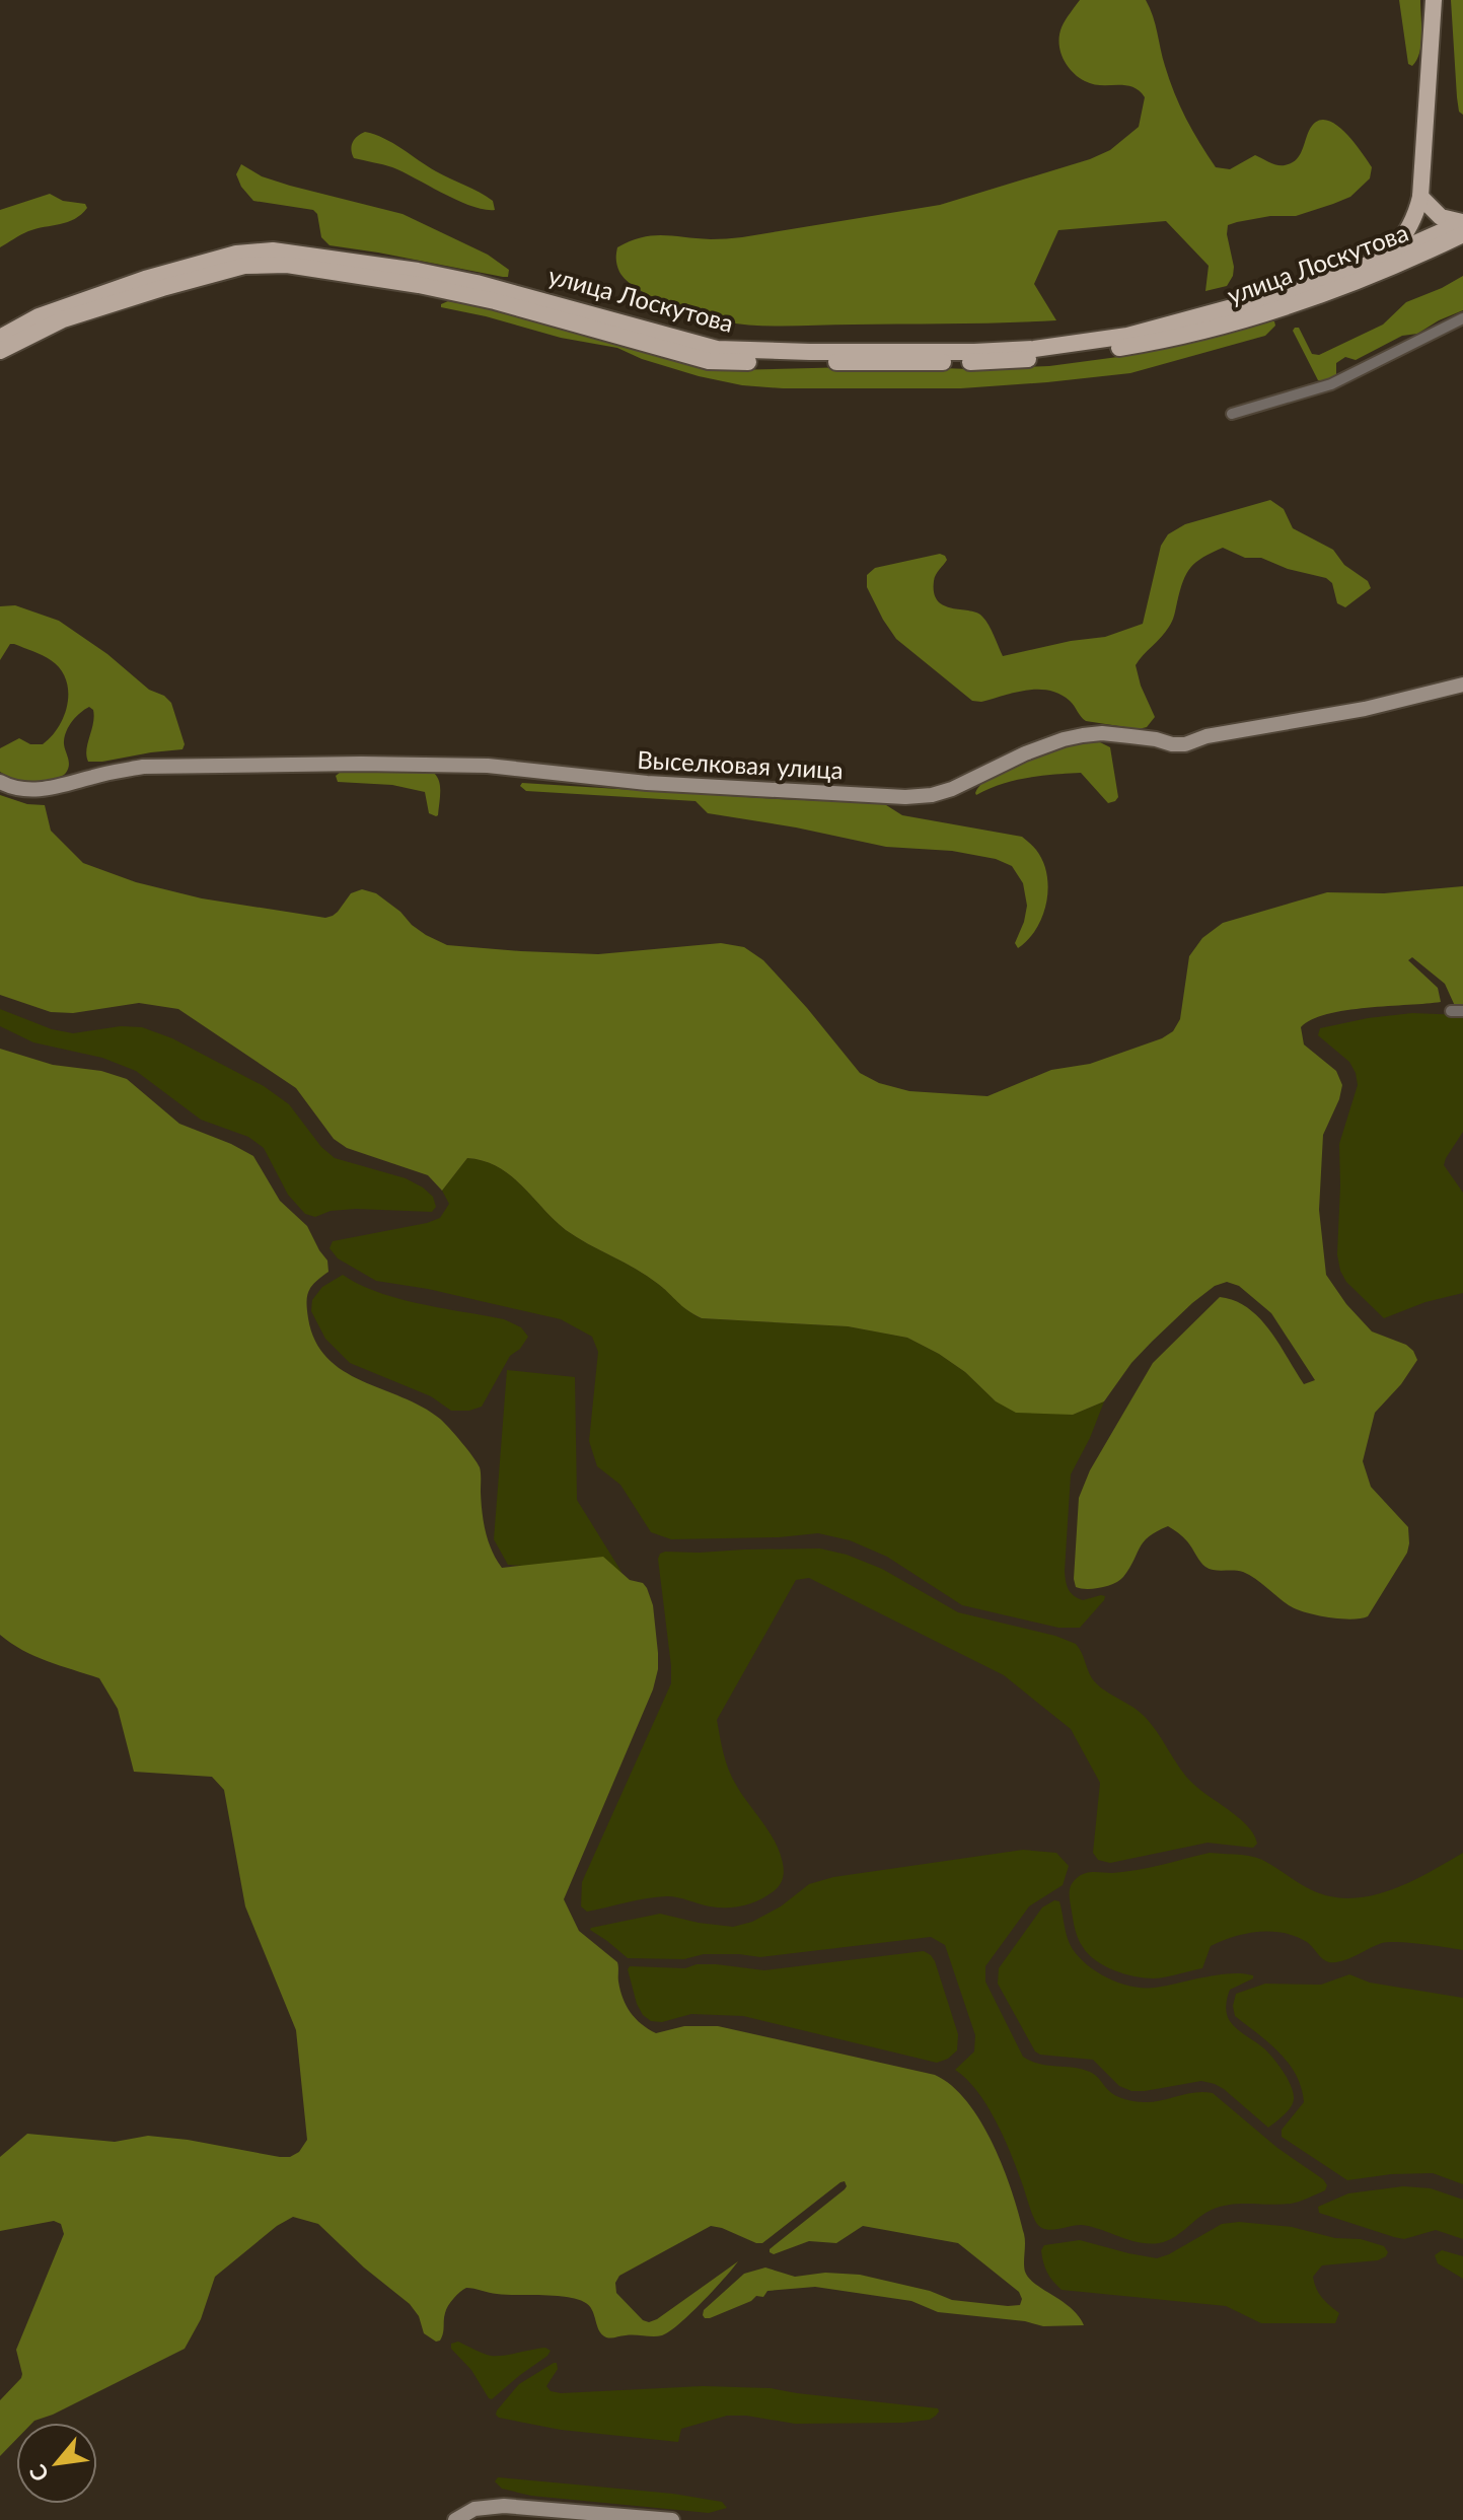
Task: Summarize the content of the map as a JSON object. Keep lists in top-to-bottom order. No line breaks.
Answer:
{"streets":{"main road":["улица Лоскутова"],"street":["Выселковая улица"]},"north":"bottom left"}
